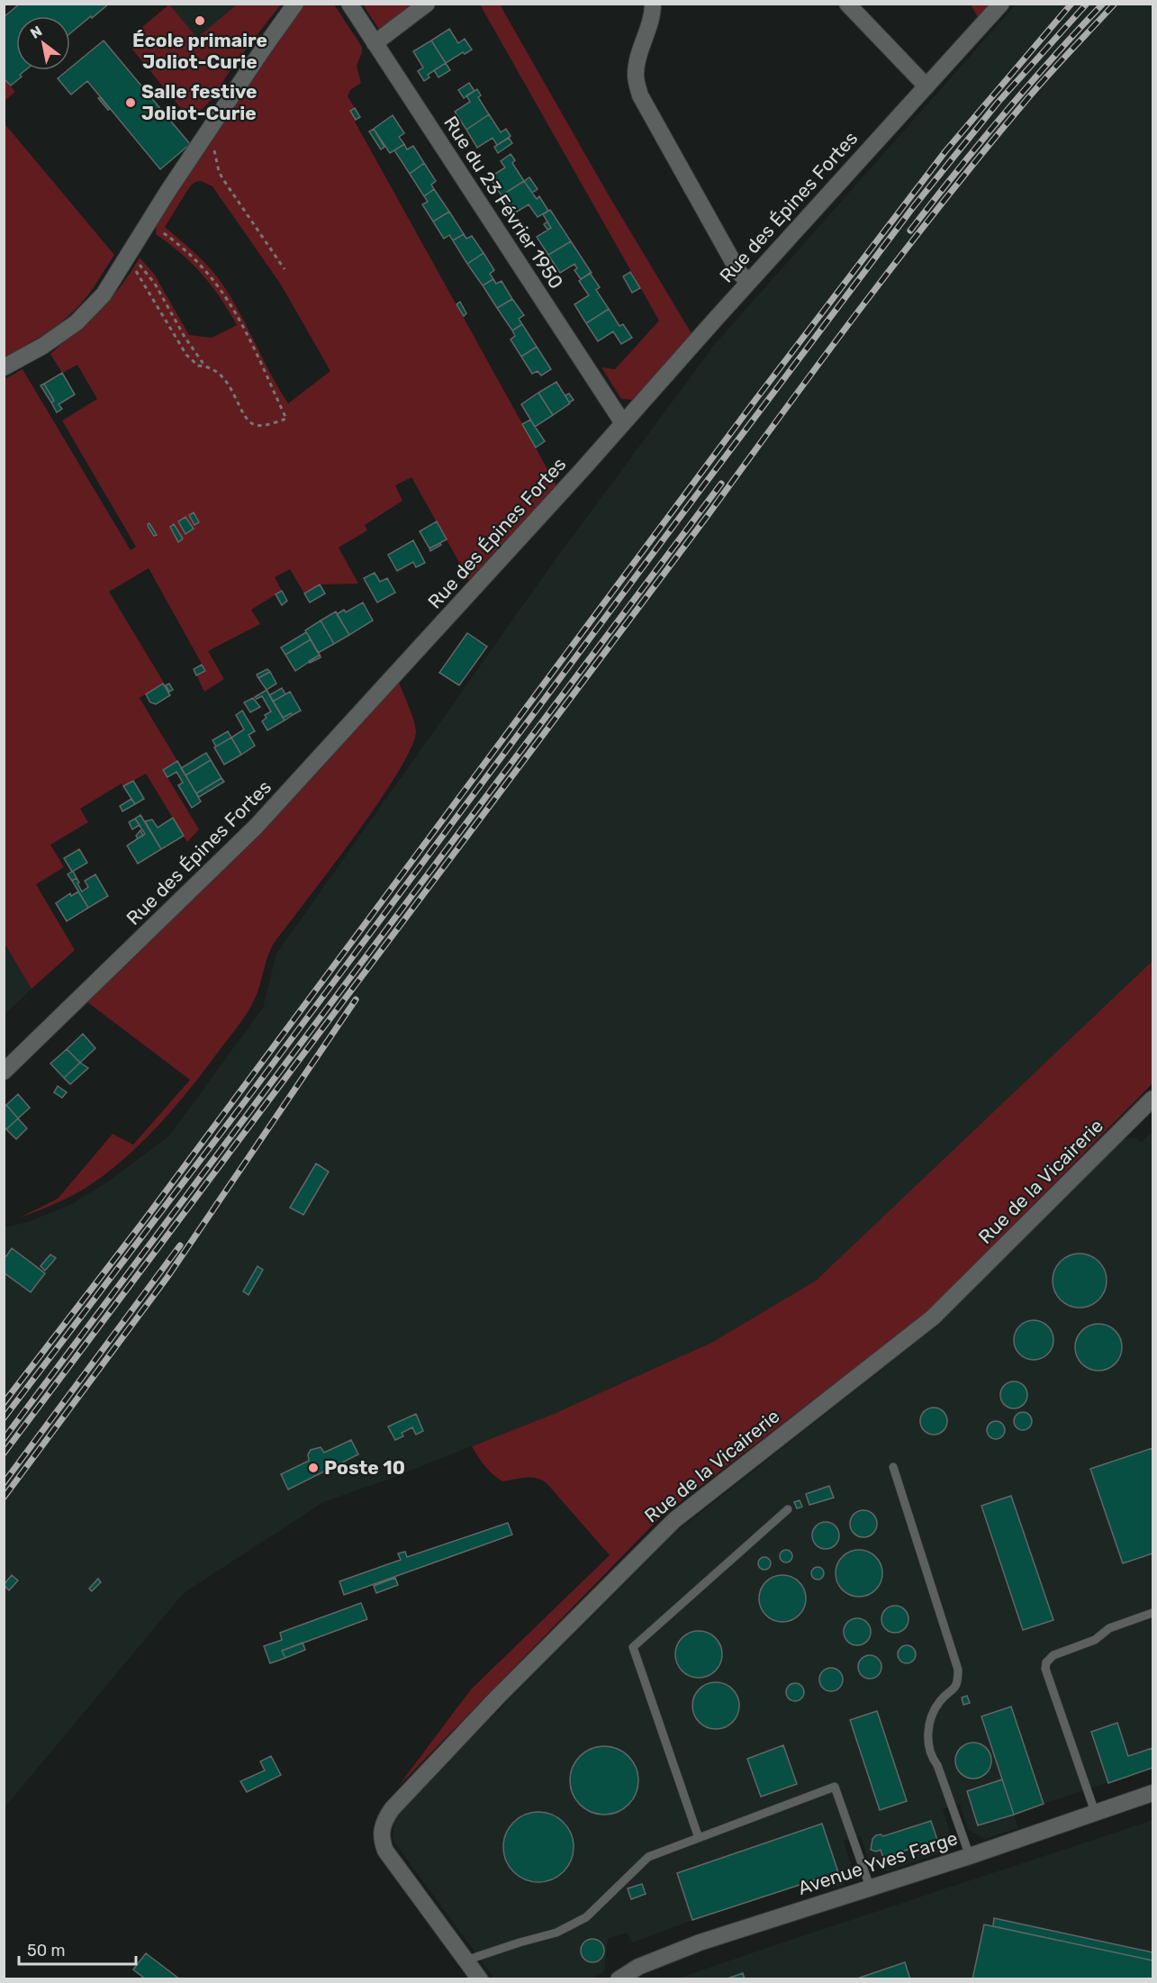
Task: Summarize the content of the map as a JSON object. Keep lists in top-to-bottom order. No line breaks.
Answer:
{"streets":{"street":["Rue du 23 Février 1950","Rue des Épines Fortes","Rue de la Vicairerie","Avenue Yves Farge"]},"crossings":[["Rue du 23 Février 1950","Rue des Épines Fortes"]],"places":["École primaire Joliot-Curie","Salle festive Joliot-Curie","Poste 10"],"scale_bar":"50 m","north":"top left"}
